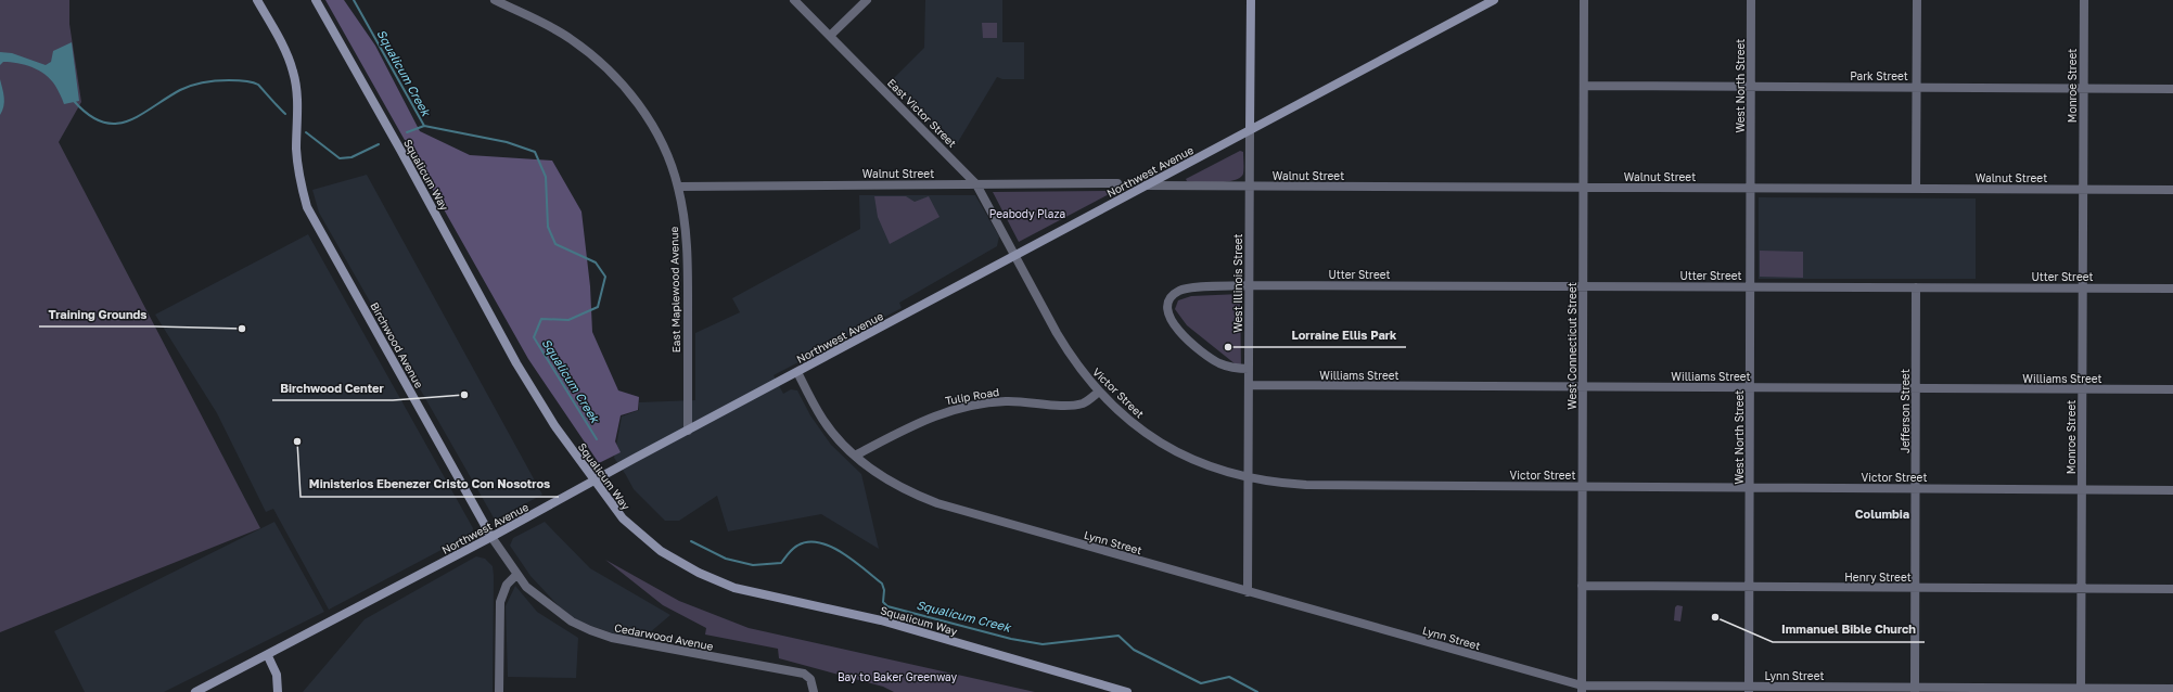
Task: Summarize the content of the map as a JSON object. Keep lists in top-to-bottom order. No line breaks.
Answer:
{"streets":{"street":["Park Street","West North Street","Monroe Street","East Victor Street","Northwest Avenue","Walnut Street","Squalicum Way","Utter Street","West Illinois Street","East Maplewood Avenue","Birchwood Avenue","West Connecticut Street","Williams Street","Victor Street","Tulip Road","Jefferson Street","Lynn Street","Henry Street","Cedarwood Avenue"]},"crossings":[["Park Street","West North Street"],["Park Street","Monroe Street"],["Park Street","West Connecticut Street"],["West North Street","Walnut Street"],["West North Street","Utter Street"],["West North Street","Williams Street"],["West North Street","Victor Street"],["West North Street","Lynn Street"],["West North Street","Henry Street"],["Monroe Street","Walnut Street"],["Monroe Street","Utter Street"],["Monroe Street","Williams Street"],["Monroe Street","Victor Street"],["Monroe Street","Lynn Street"],["Monroe Street","Henry Street"],["East Victor Street","Northwest Avenue"],["East Victor Street","Walnut Street"],["East Victor Street","Victor Street"],["Northwest Avenue","Walnut Street"],["Northwest Avenue","West Illinois Street"],["Northwest Avenue","East Maplewood Avenue"],["Northwest Avenue","Birchwood Avenue"],["Northwest Avenue","Victor Street"],["Northwest Avenue","Lynn Street"],["Walnut Street","West Illinois Street"],["Walnut Street","East Maplewood Avenue"],["Walnut Street","West Connecticut Street"],["Utter Street","West Illinois Street"],["Utter Street","West Connecticut Street"],["Utter Street","Jefferson Street"],["West Illinois Street","Williams Street"],["West Illinois Street","Victor Street"],["West Illinois Street","Lynn Street"],["Birchwood Avenue","Cedarwood Avenue"],["West Connecticut Street","Williams Street"],["West Connecticut Street","Victor Street"],["West Connecticut Street","Lynn Street"],["West Connecticut Street","Henry Street"],["Williams Street","Jefferson Street"],["Victor Street","Tulip Road"],["Victor Street","Jefferson Street"],["Tulip Road","Lynn Street"],["Jefferson Street","Lynn Street"],["Jefferson Street","Henry Street"]],"districts":["Columbia"],"water":["Squalicum Creek"],"parks":["Peabody Plaza","Bay to Baker Greenway"],"places":["Training Grounds","Lorraine Ellis Park","Birchwood Center","Ministerios Ebenezer Cristo Con Nosotros","Immanuel Bible Church"]}
